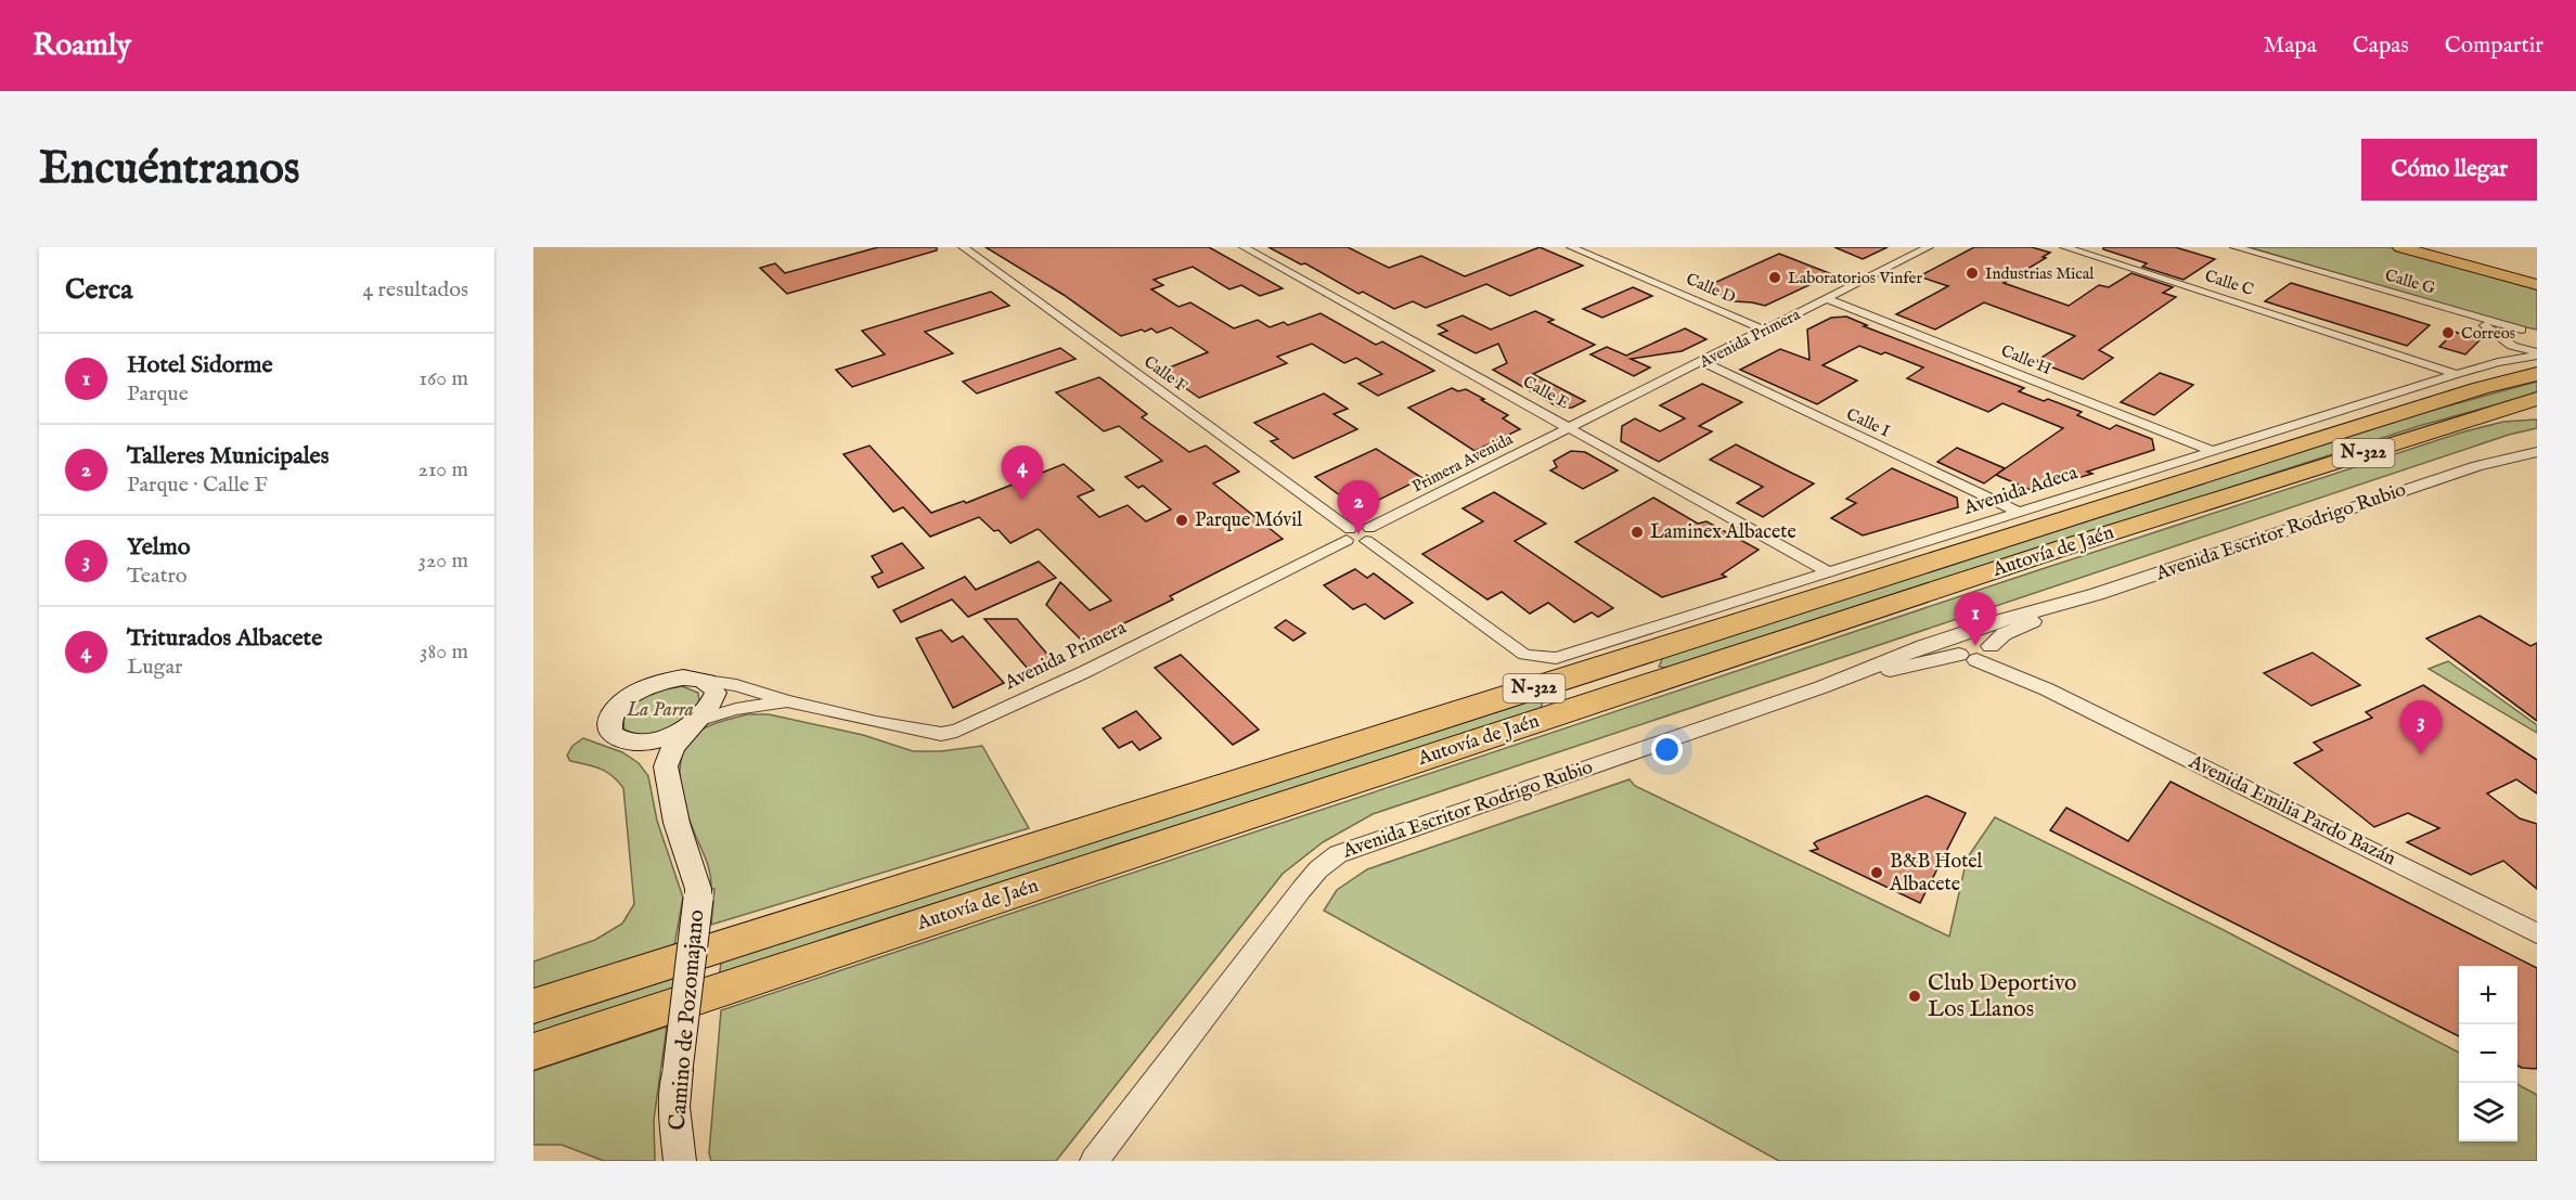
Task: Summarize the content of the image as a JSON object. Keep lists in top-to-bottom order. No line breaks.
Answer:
{"streets":{"highway":["N-322","Autovía de Jaén"],"main road":["Camino de Pozomajano"],"street":["Calle G","Calle C","Calle D","Avenida Primera","Calle H","Calle F","Calle E","Calle I","Primera Avenida","Avenida Adeca","Avenida Escritor Rodrigo Rubio","Avenida Emilia Pardo Bazán"]},"crossings":[["Calle G","Avenida Adeca"],["Calle C","Avenida Adeca"],["Calle C","Autovía de Jaén"],["Calle D","Avenida Primera"],["Avenida Primera","Calle H"],["Avenida Primera","Calle F"],["Avenida Primera","Calle E"],["Avenida Primera","Calle I"],["Avenida Primera","Primera Avenida"],["Calle H","Avenida Adeca"],["Calle E","Primera Avenida"],["Calle E","Avenida Adeca"],["Calle I","Avenida Adeca"],["Primera Avenida","Avenida Adeca"],["Avenida Adeca","Autovía de Jaén"],["Avenida Escritor Rodrigo Rubio","Avenida Emilia Pardo Bazán"]],"parks":["La Parra"],"places":["Industrias Mical","Laboratorios Vinfer","Correos","Parque Móvil","Laminex Albacete","B&B Hotel Albacete","Club Deportivo Los Llanos"],"page":{"header":"Roamly","nav":["Mapa","Capas","Compartir"],"buttons":"Cómo llegar","title":"Encuéntranos","heading":["Cerca","4 resultados"],"list":[{"mark":"1","name":"Hotel Sidorme","note":"Parque","value":"160 m"},{"mark":"2","name":"Talleres Municipales","note":"Parque · Calle F","value":"210 m"},{"mark":"3","name":"Yelmo","note":"Teatro","value":"320 m"},{"mark":"4","name":"Triturados Albacete","note":"Lugar","value":"380 m"}],"pins":["4","2","1","3"],"map_buttons":["+","−"]}}
